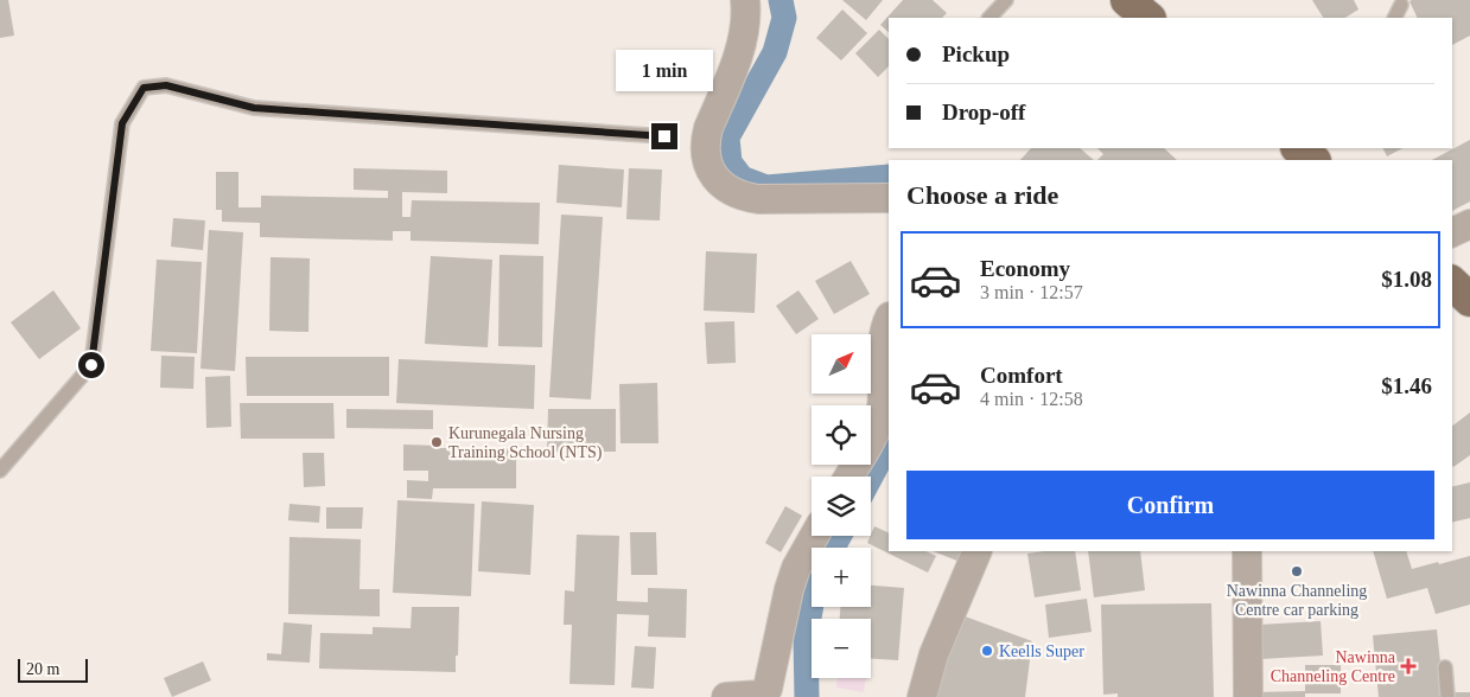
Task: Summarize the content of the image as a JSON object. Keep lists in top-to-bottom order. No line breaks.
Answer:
{"places":{"other":["Kurunegala Nursing Training School (NTS)","Nawinna Channeling Centre car parking","Keells Super"],"health":["Nawinna Channeling Centre"]},"scale_bar":"20 m","north":"top right","page":{"banner":["Pickup","Drop-off"],"bubble":"1 min","heading":"Choose a ride","list":[{"name":"Economy","note":"3 min · 12:57","value":"$1.08"},{"name":"Comfort","note":"4 min · 12:58","value":"$1.46"}],"map_buttons":["+","−"],"buttons":"Confirm","scale":"20 m"}}
